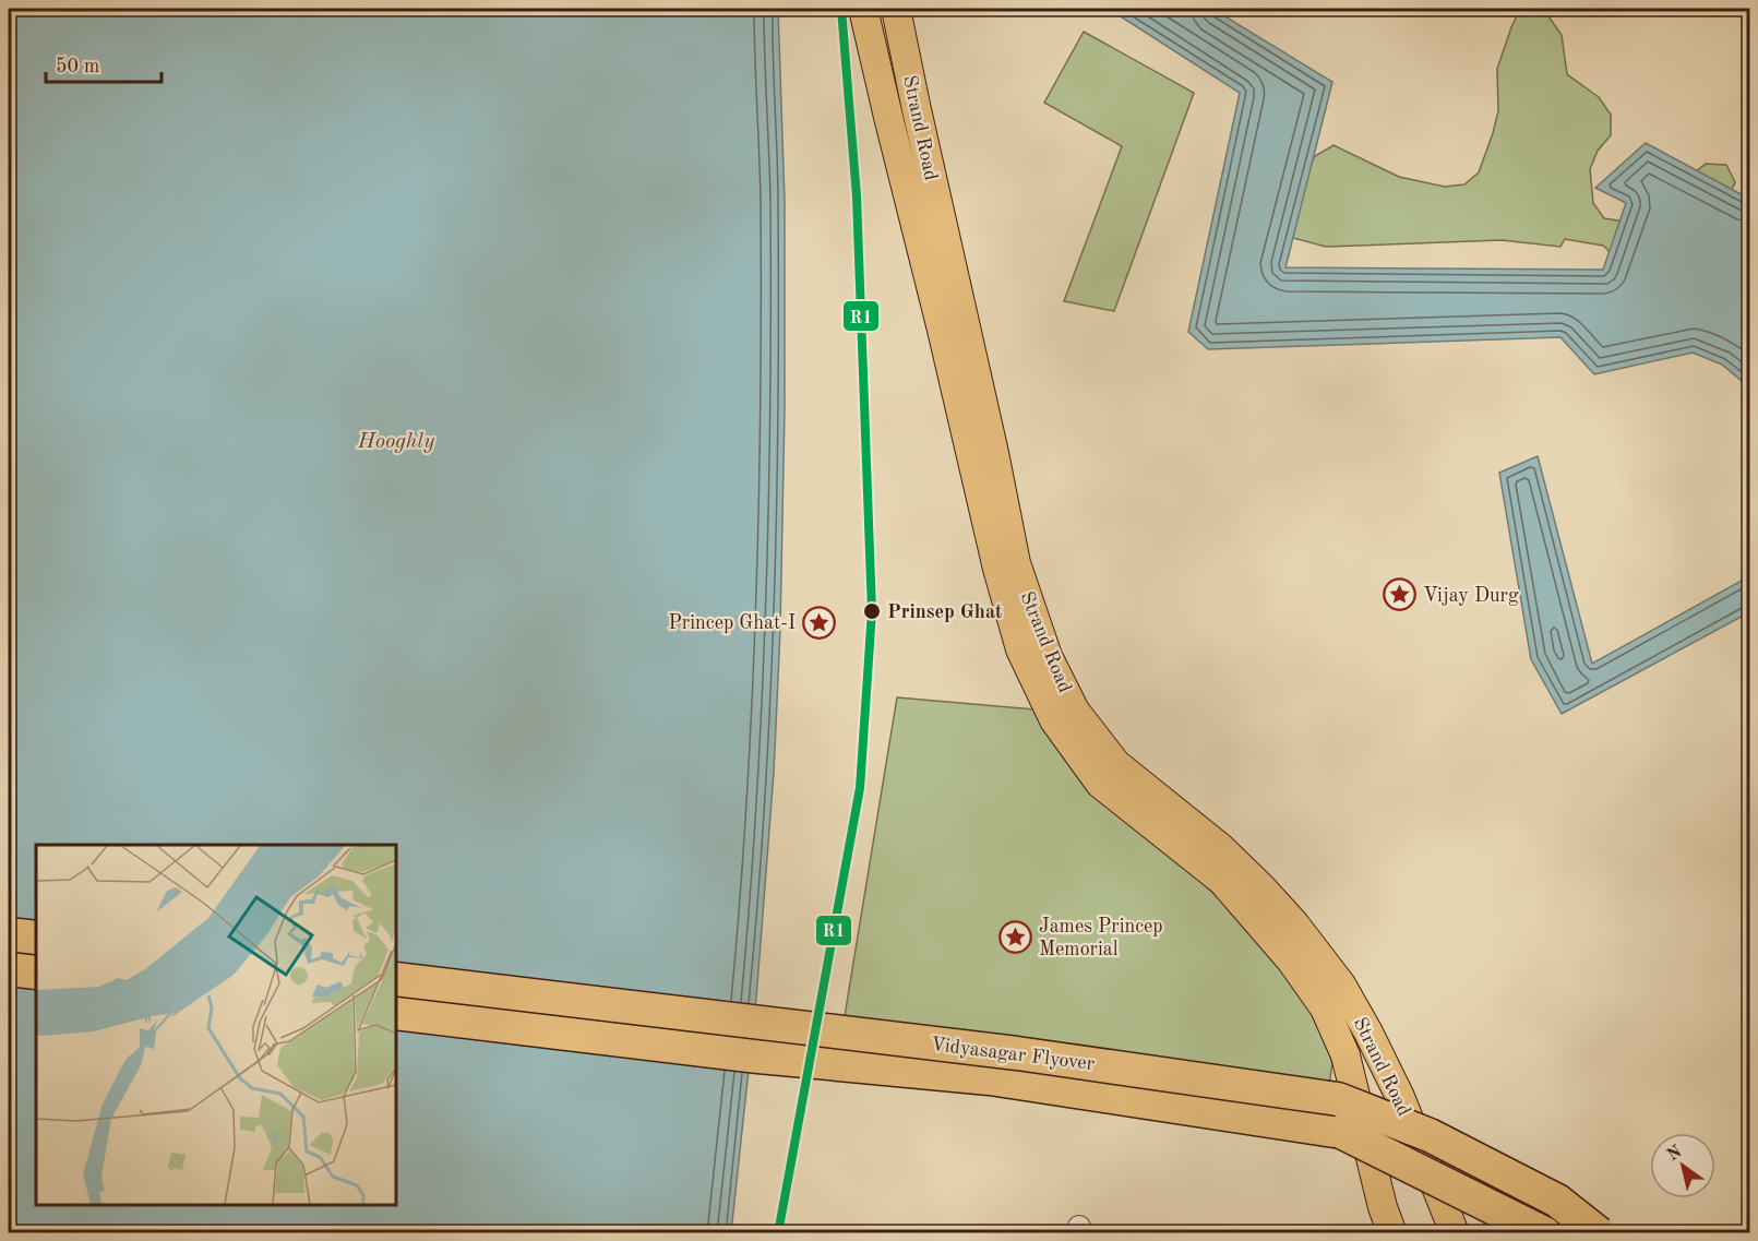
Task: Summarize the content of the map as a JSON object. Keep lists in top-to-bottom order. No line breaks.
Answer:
{"streets":{"highway":["Vidyasagar Flyover"],"main road":["Strand Road"]},"water":["Hooghly"],"places":{"place":["Vijay Durg","Princep Ghat-I","James Princep Memorial"],"other":["Prinsep Ghat"]},"lines":["transit line R1"],"scale_bar":"50 m","north":"top left"}
